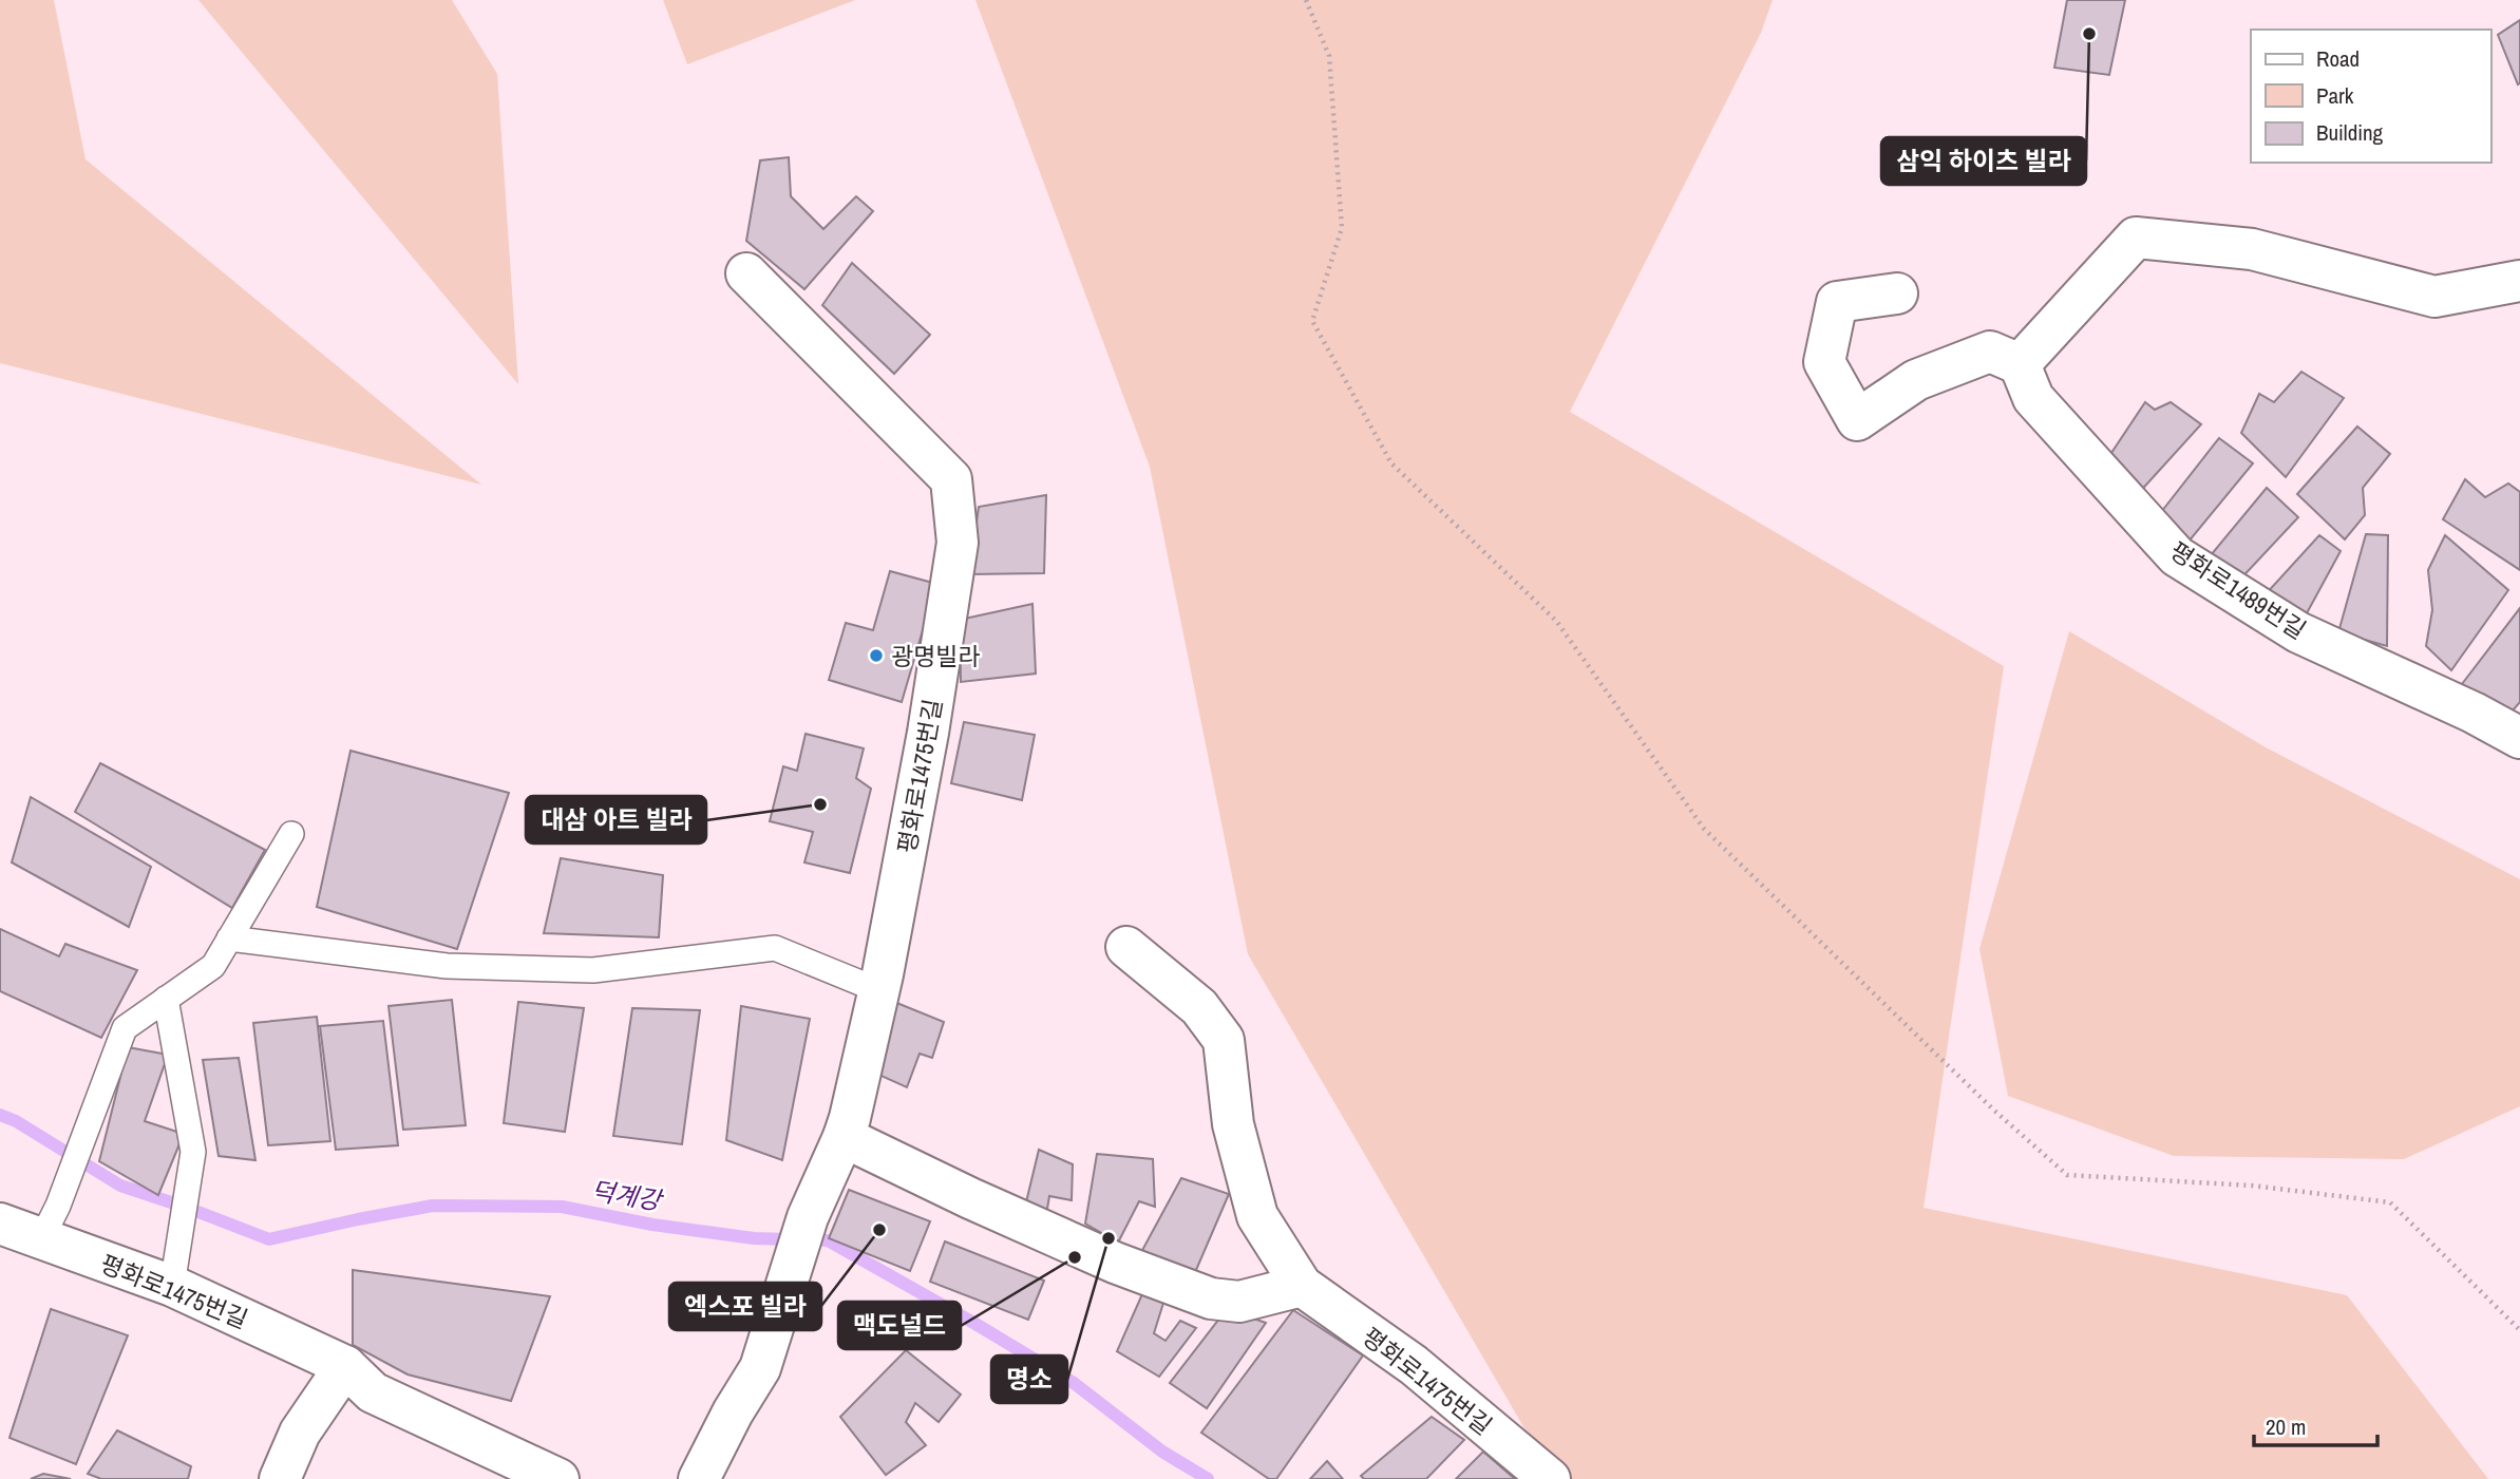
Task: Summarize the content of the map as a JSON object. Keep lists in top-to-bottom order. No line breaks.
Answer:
{"streets":{"street":["평화로1489번길","평화로1475번길"]},"water":["덕계강"],"places":["삼익 하이츠 빌라","광명빌라","대삼 아트 빌라","엑스포 빌라","명소","맥도널드"],"legend":["Road","Park","Building"],"scale_bar":"20 m"}
